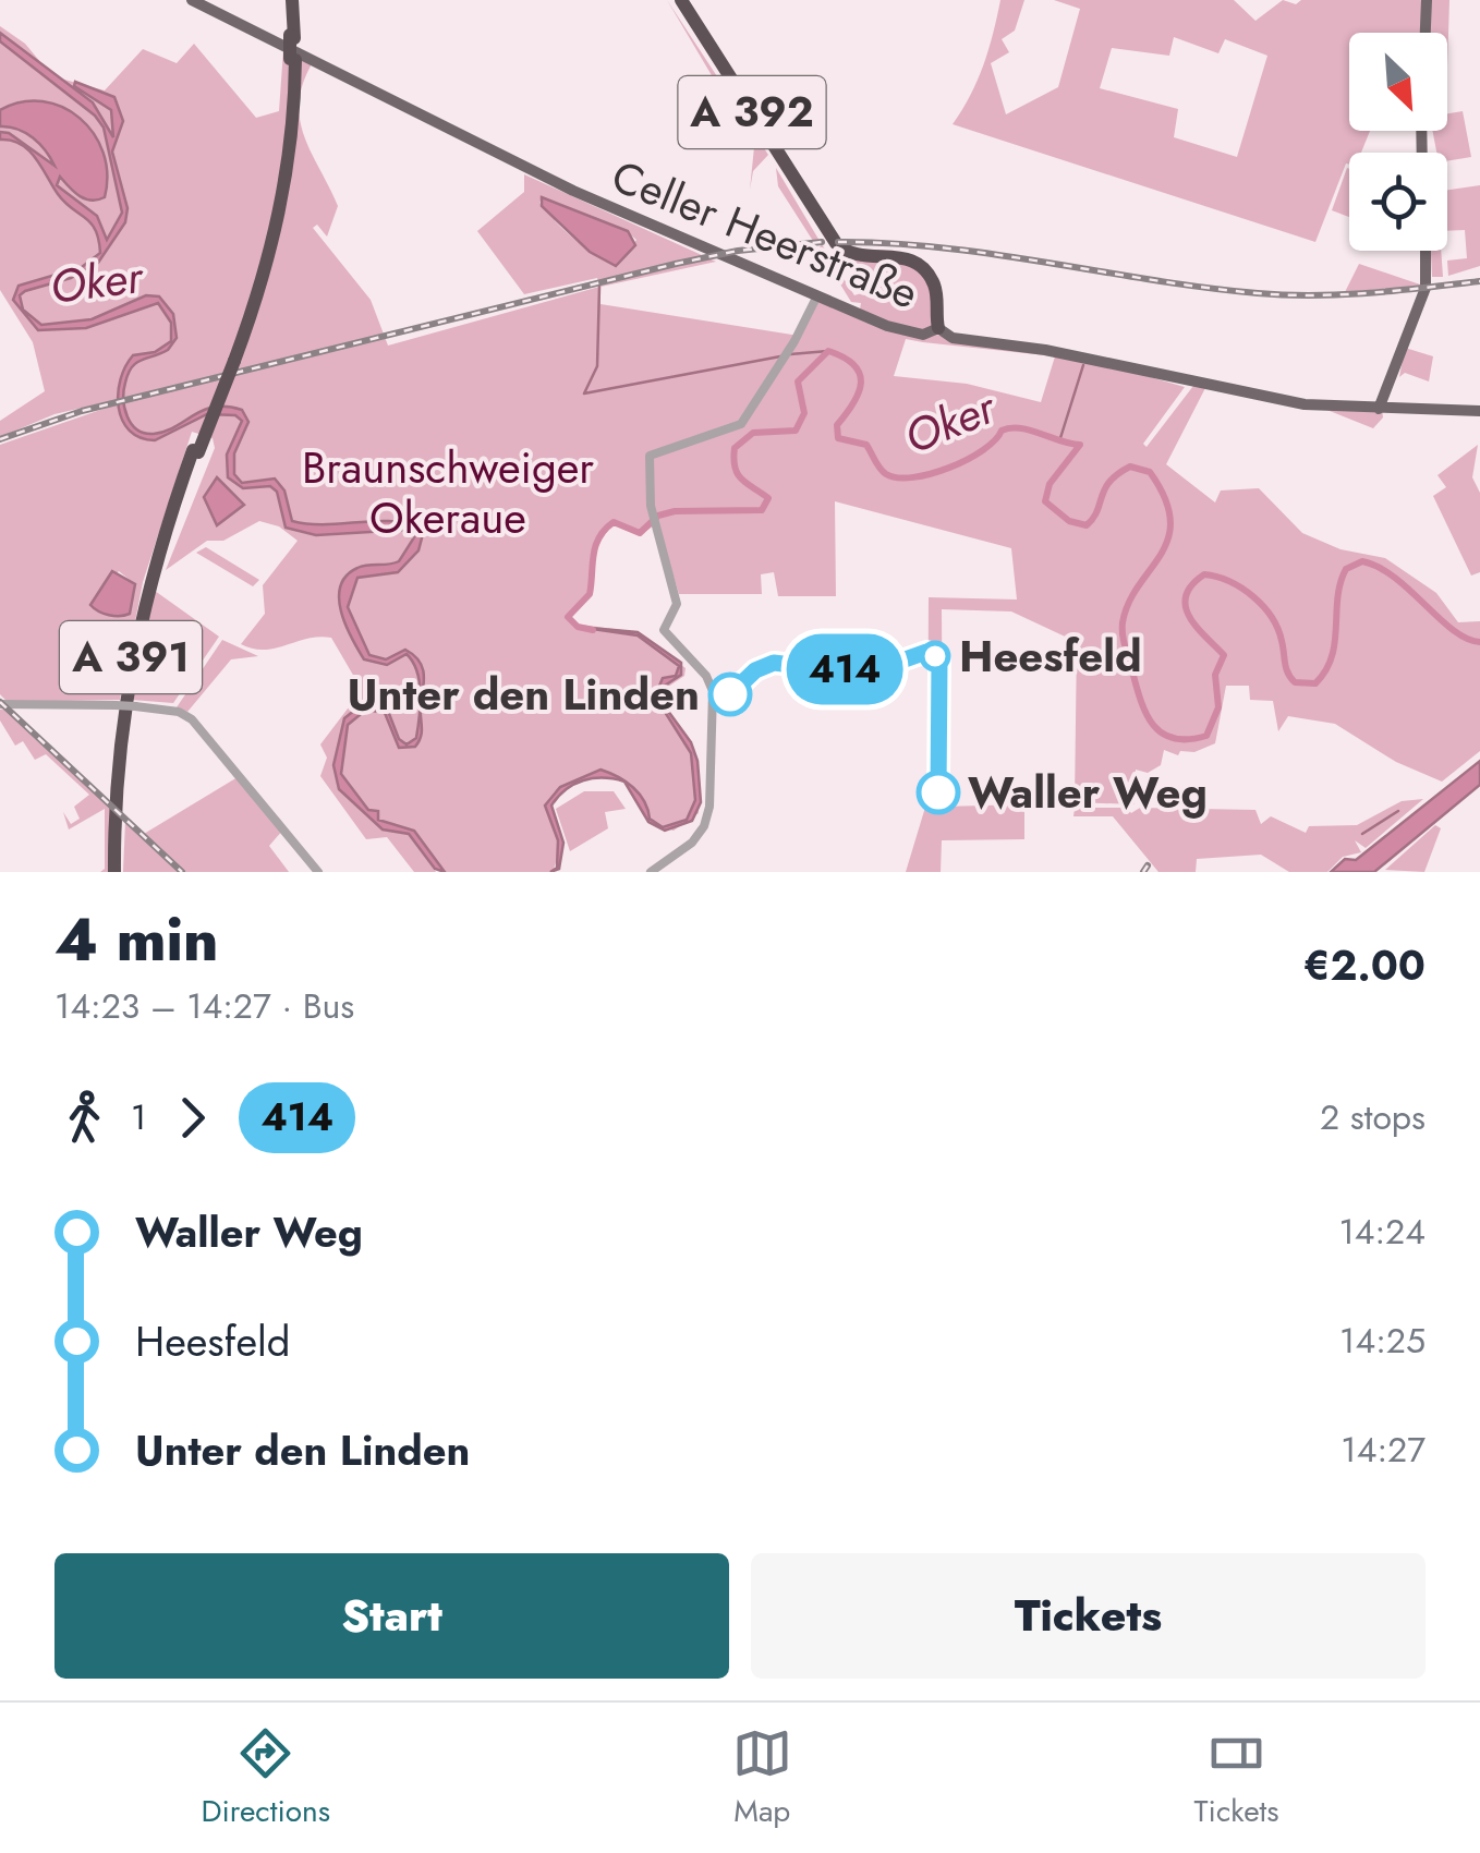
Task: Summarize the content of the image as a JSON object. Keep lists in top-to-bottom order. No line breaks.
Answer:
{"streets":{"highway":["A 392","A 391"],"main road":["Celler Heerstraße"]},"water":["Oker"],"parks":["Braunschweiger Okeraue"],"places":["Heesfeld","Unter den Linden","Waller Weg"],"lines":["bus line 414"],"north":"bottom right","page":{"on_map":"414","heading":["4 min","14:23 – 14:27 · Bus","€2.00"],"legs":["1","414","2 stops"],"list":[{"name":"Waller Weg","value":"14:24"},{"name":"Heesfeld","value":"14:25"},{"name":"Unter den Linden","value":"14:27"}],"buttons":["Start","Tickets"],"tabs":["Directions","Map","Tickets"]}}
